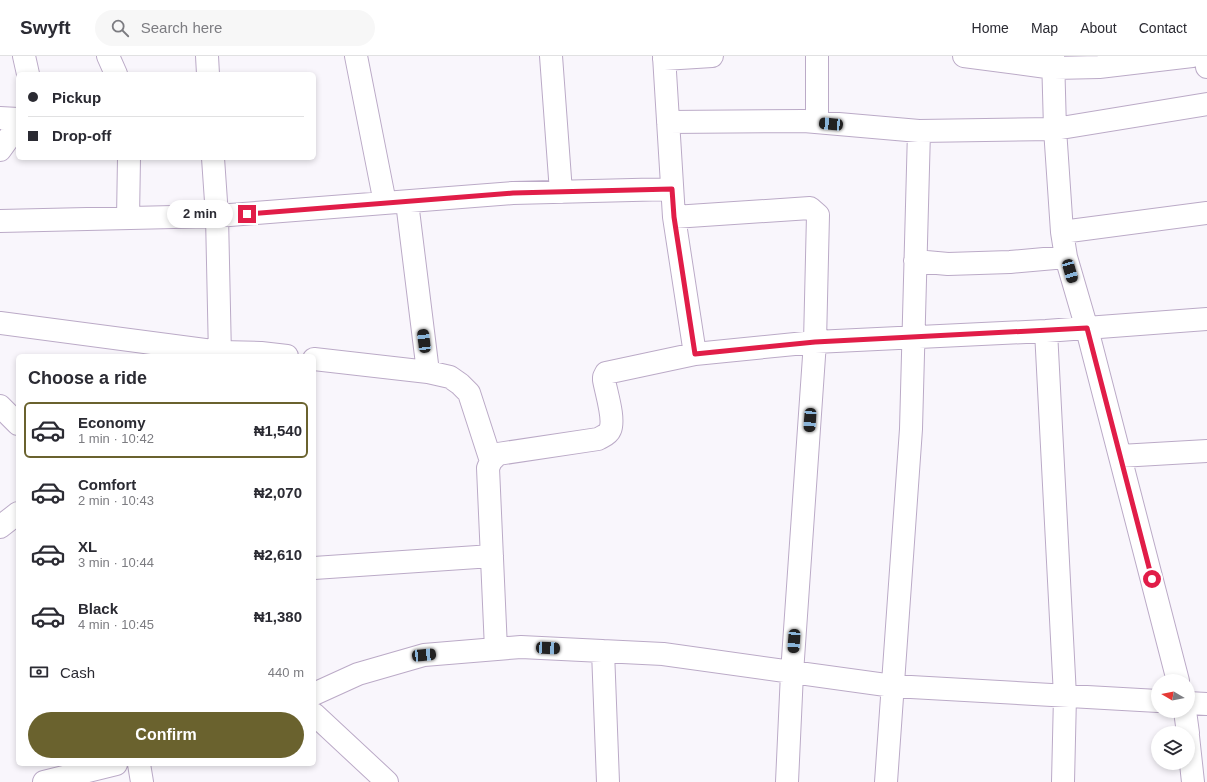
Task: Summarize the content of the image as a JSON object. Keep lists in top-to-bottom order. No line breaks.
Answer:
{"north":"left","page":{"header":"Swyft","search":"Search here","nav":["Home","Map","About","Contact"],"banner":["Pickup","Drop-off"],"bubble":"2 min","heading":"Choose a ride","list":[{"name":"Economy","note":"1 min · 10:42","value":"₦1,540"},{"name":"Comfort","note":"2 min · 10:43","value":"₦2,070"},{"name":"XL","note":"3 min · 10:44","value":"₦2,610"},{"name":"Black","note":"4 min · 10:45","value":"₦1,380"}],"pay":["Cash","440 m"],"buttons":"Confirm"}}
